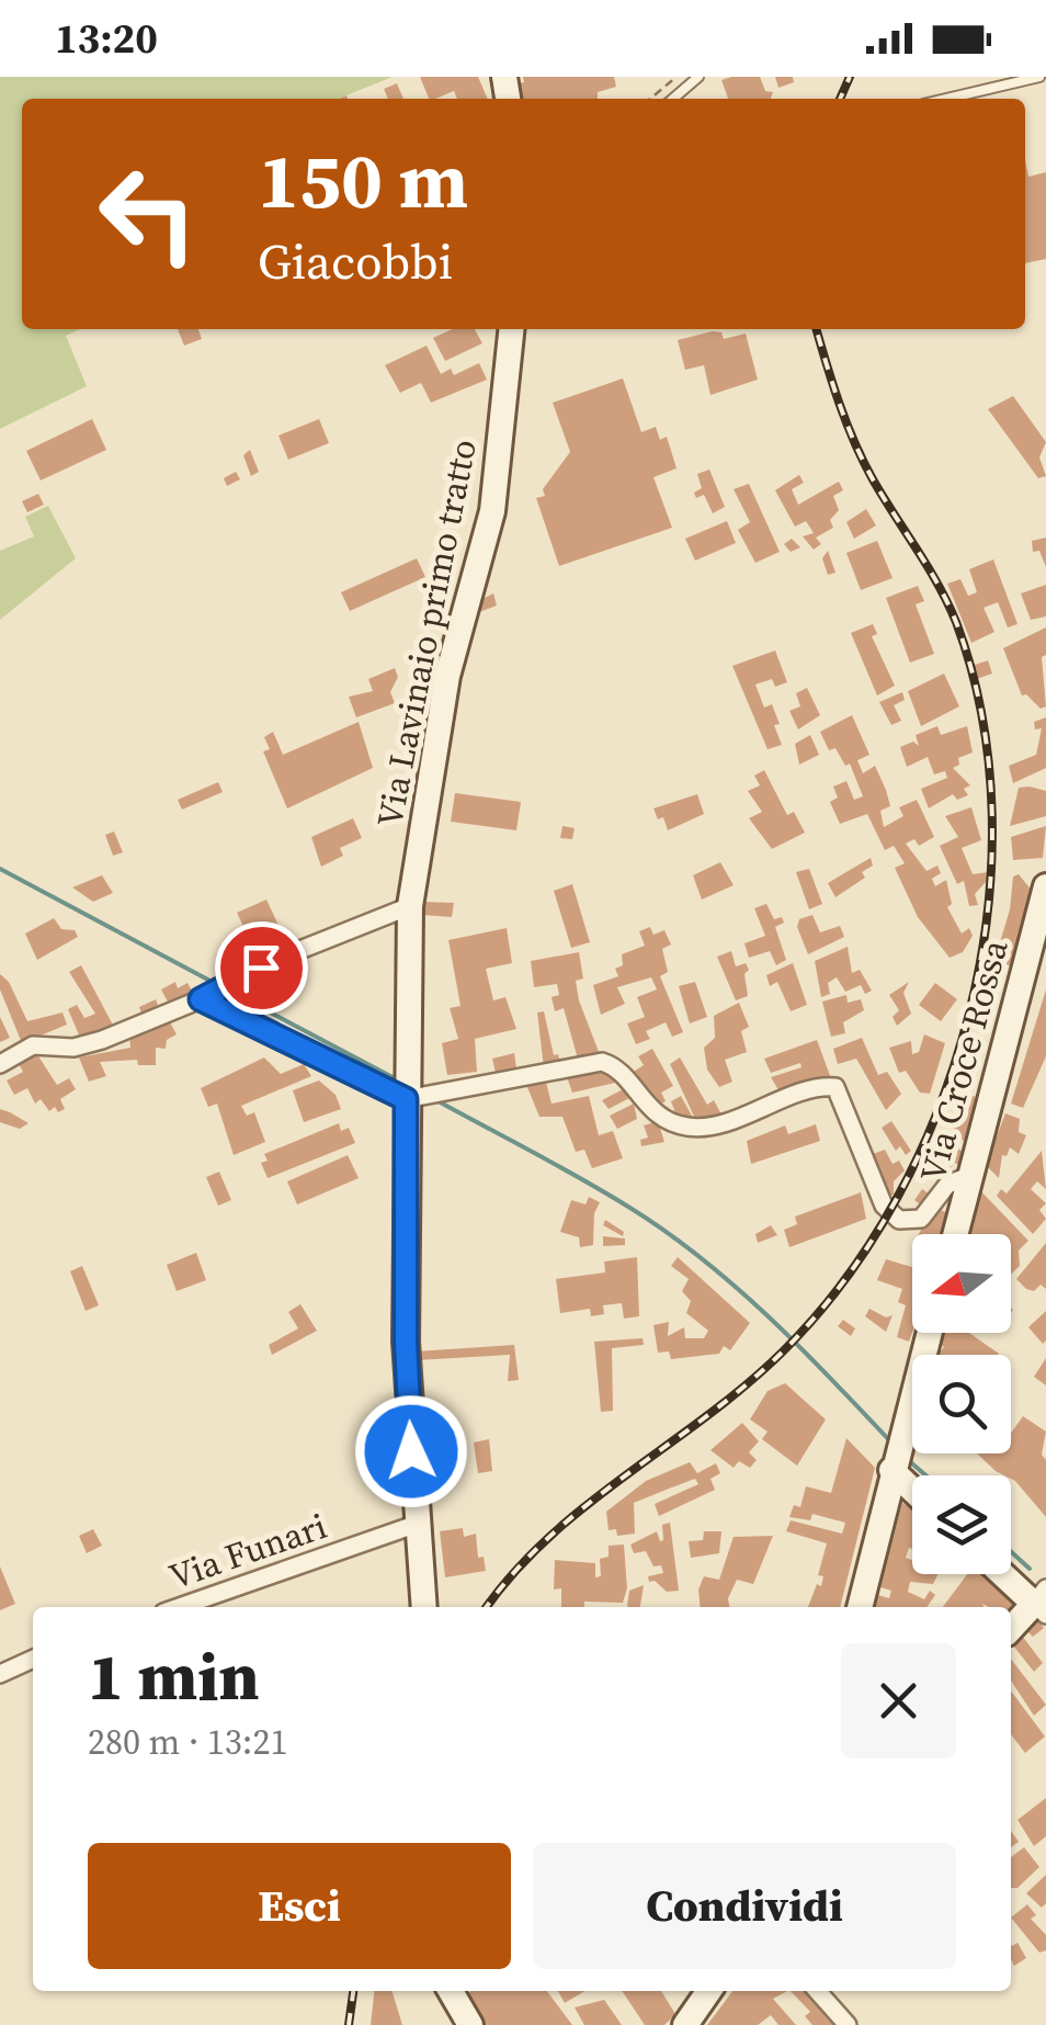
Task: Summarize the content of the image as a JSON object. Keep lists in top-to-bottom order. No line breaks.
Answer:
{"streets":{"street":["Via Lavinaio primo tratto","Via Croce Rossa","Via Funari"]},"crossings":[["Via Lavinaio primo tratto","Via Funari"]],"north":"left","page":{"status":"13:20","turn":["150 m","Giacobbi"],"heading":["1 min","280 m · 13:21"],"buttons":["Esci","Condividi"]}}
